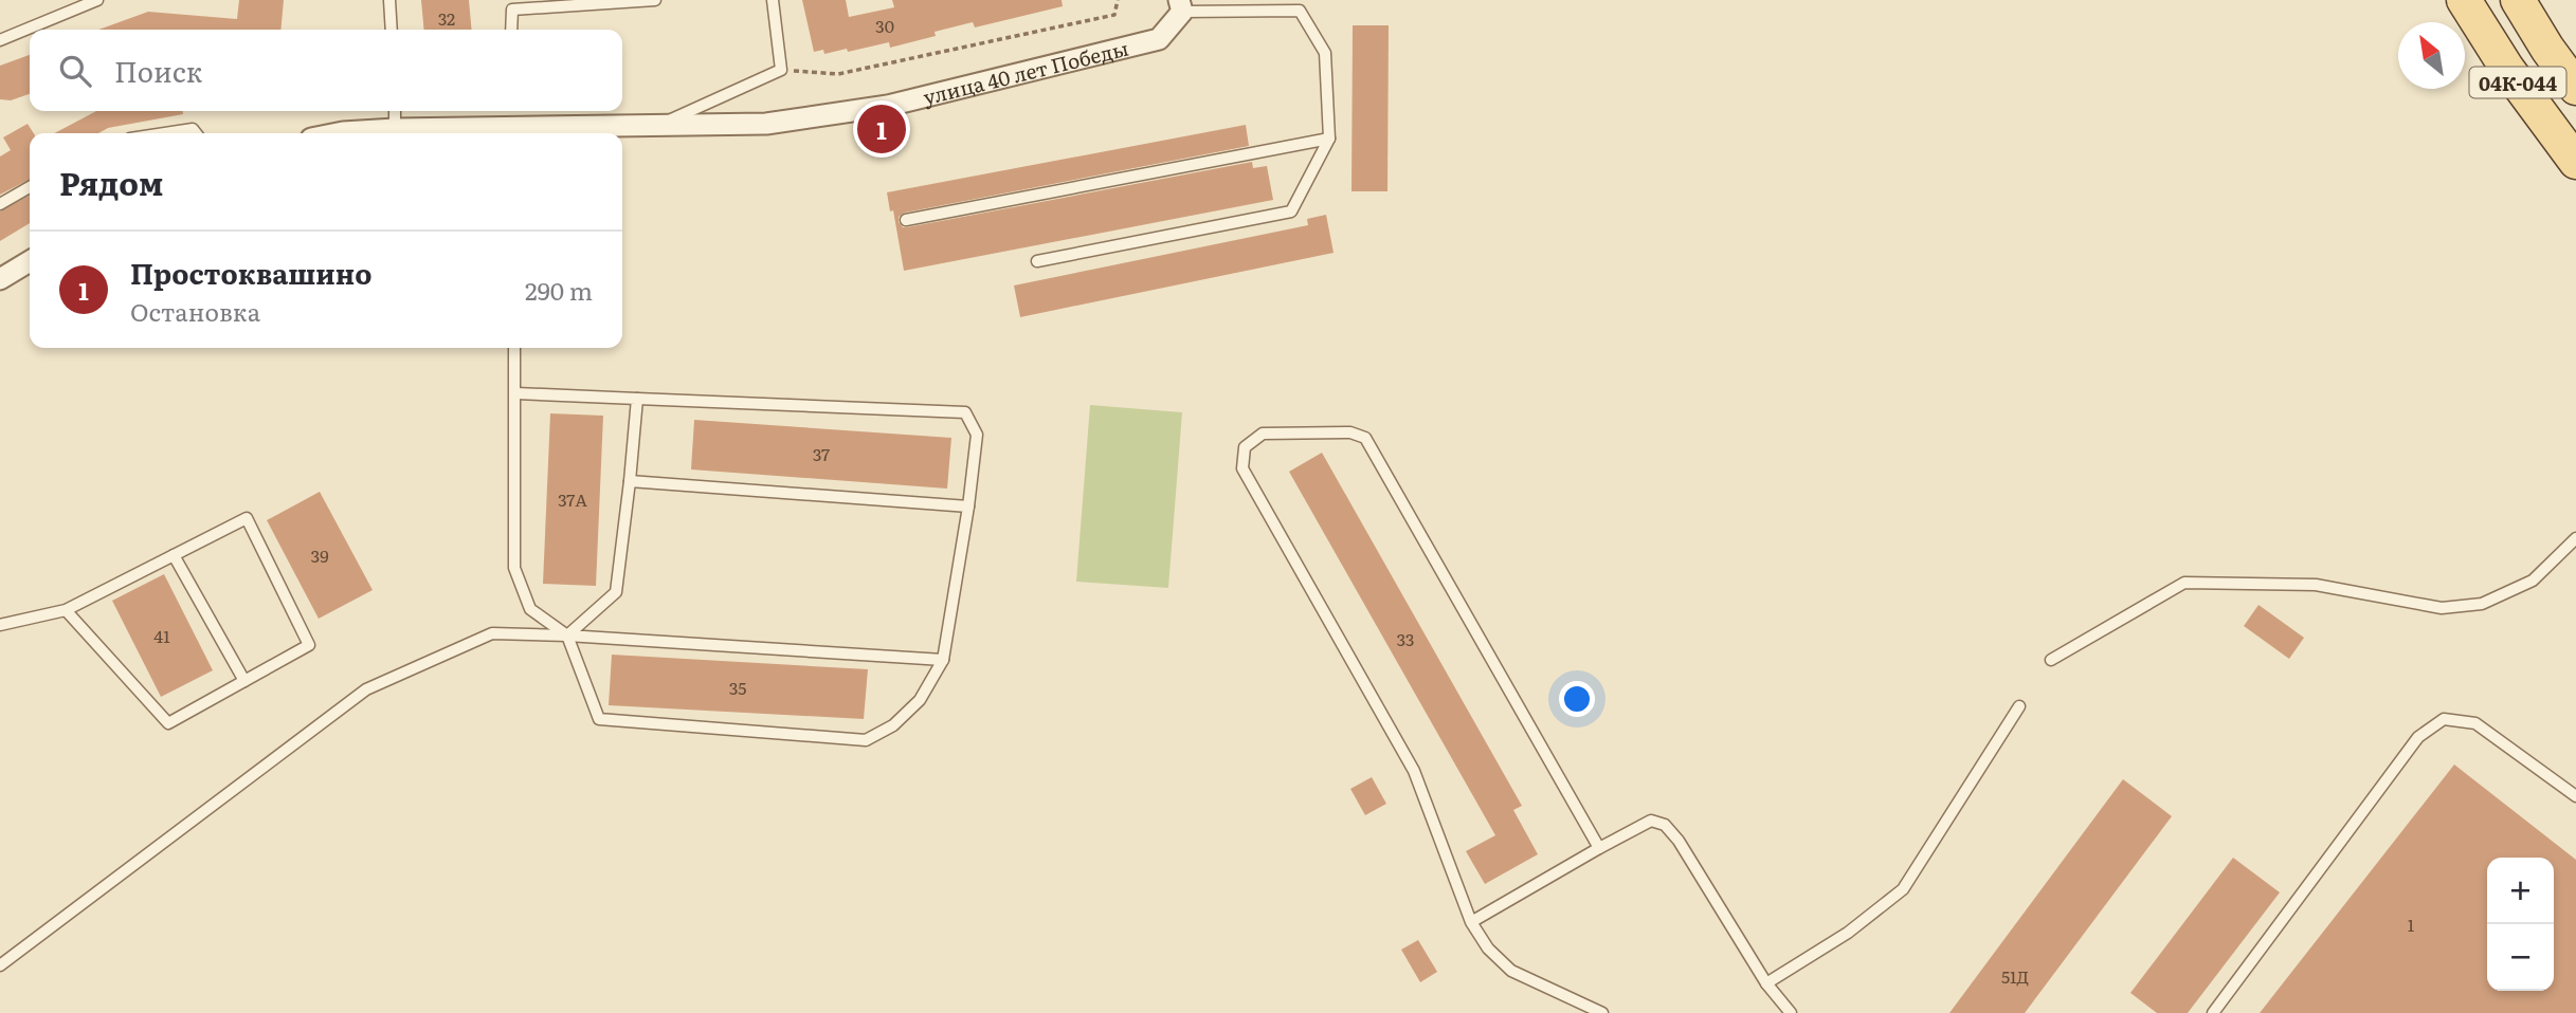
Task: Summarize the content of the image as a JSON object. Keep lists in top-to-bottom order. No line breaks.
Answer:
{"streets":{"main road":["04К-044"],"street":["улица 40 лет Победы"]},"house_numbers":["32","30","37","37А","39","41","33","35","1","51Д"],"north":"top left","page":{"search":"Поиск","pins":"1","heading":"Рядом","list":[{"mark":"1","name":"Простоквашино","note":"Остановка","value":"290 m"}],"map_buttons":["+","−"]}}
